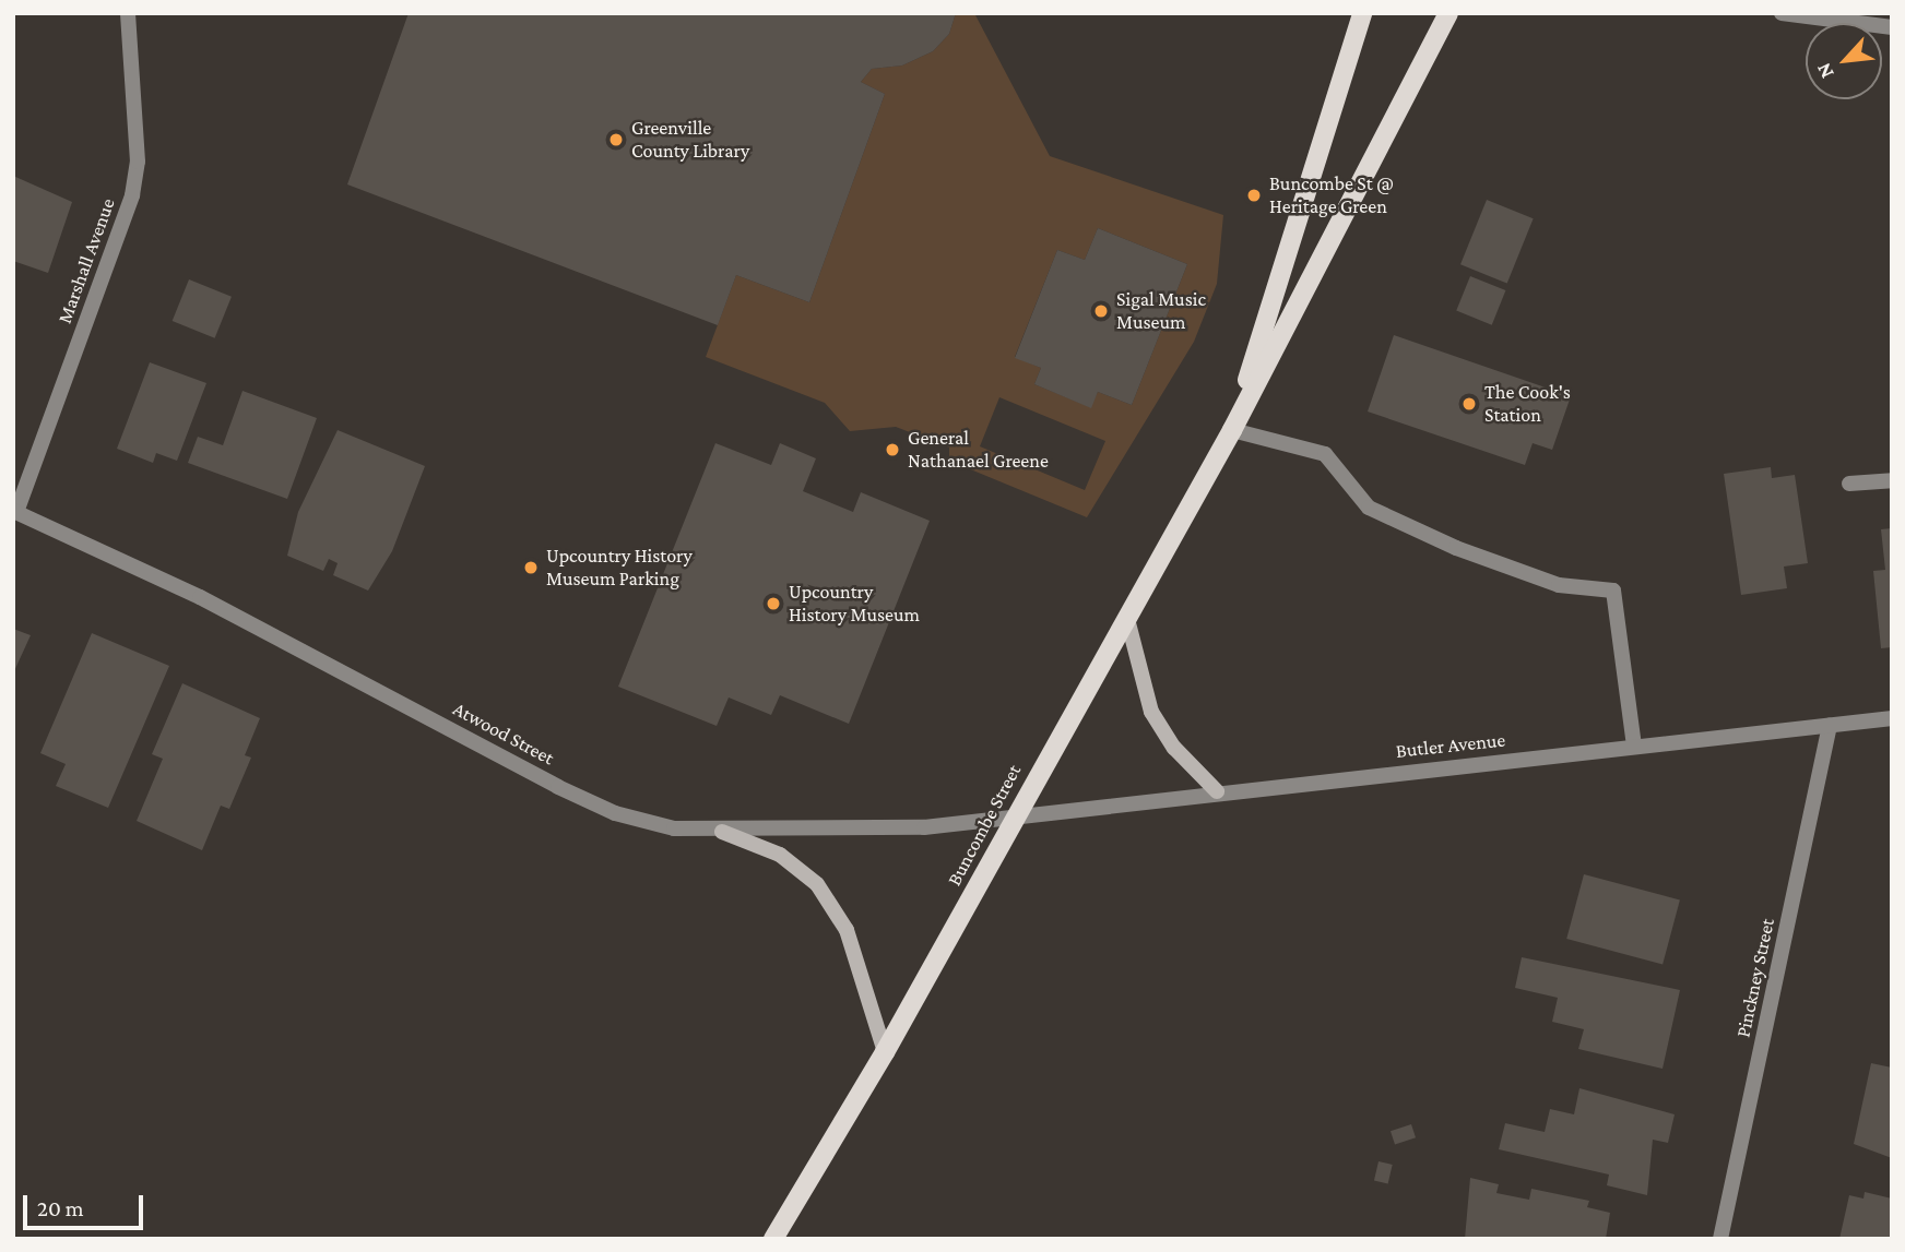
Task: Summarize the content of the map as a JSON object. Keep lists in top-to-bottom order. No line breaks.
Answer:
{"streets":{"main road":["Buncombe Street"],"street":["Marshall Avenue","Atwood Street","Butler Avenue","Pinckney Street"]},"crossings":[["Marshall Avenue","Atwood Street"],["Atwood Street","Butler Avenue"],["Atwood Street","Buncombe Street"],["Butler Avenue","Buncombe Street"],["Butler Avenue","Pinckney Street"]],"places":["Greenville County Library","Buncombe St @ Heritage Green","Sigal Music Museum","The Cook's Station","General Nathanael Greene","Upcountry History Museum Parking","Upcountry History Museum"],"scale_bar":"20 m","north":"bottom left"}
